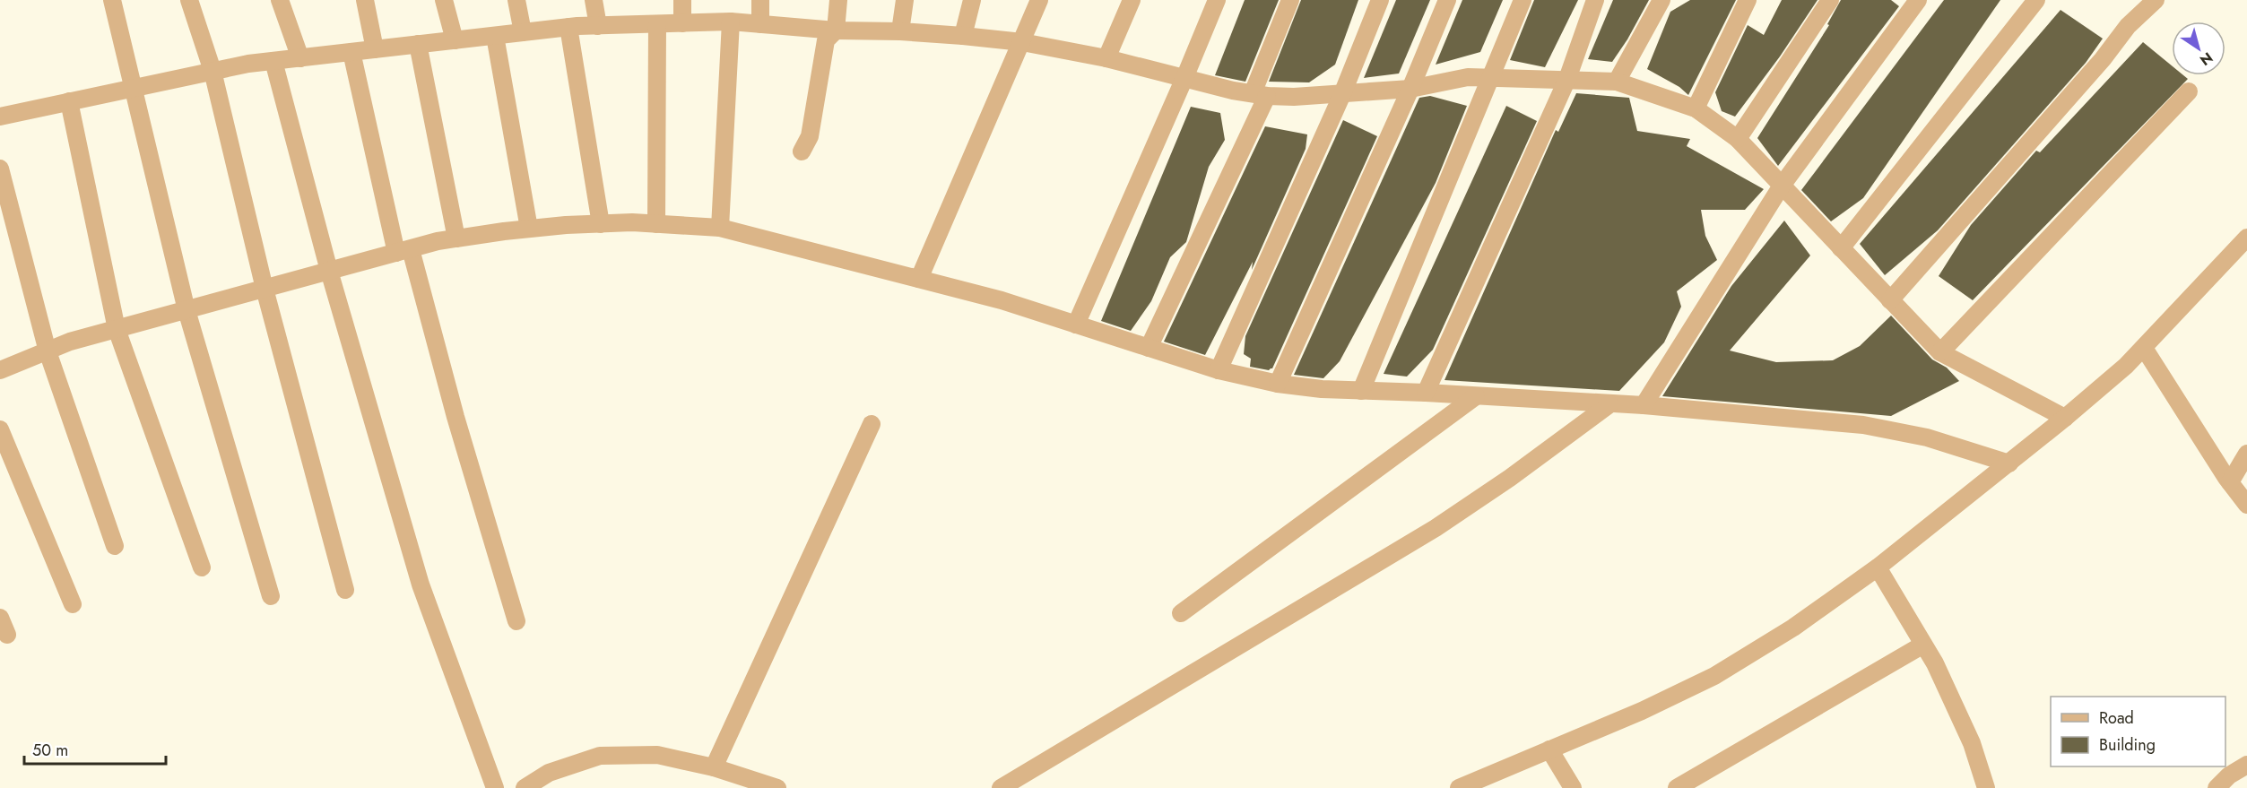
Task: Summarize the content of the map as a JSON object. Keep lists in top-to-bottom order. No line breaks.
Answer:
{"legend":["Road","Building"],"scale_bar":"50 m","north":"bottom right"}
